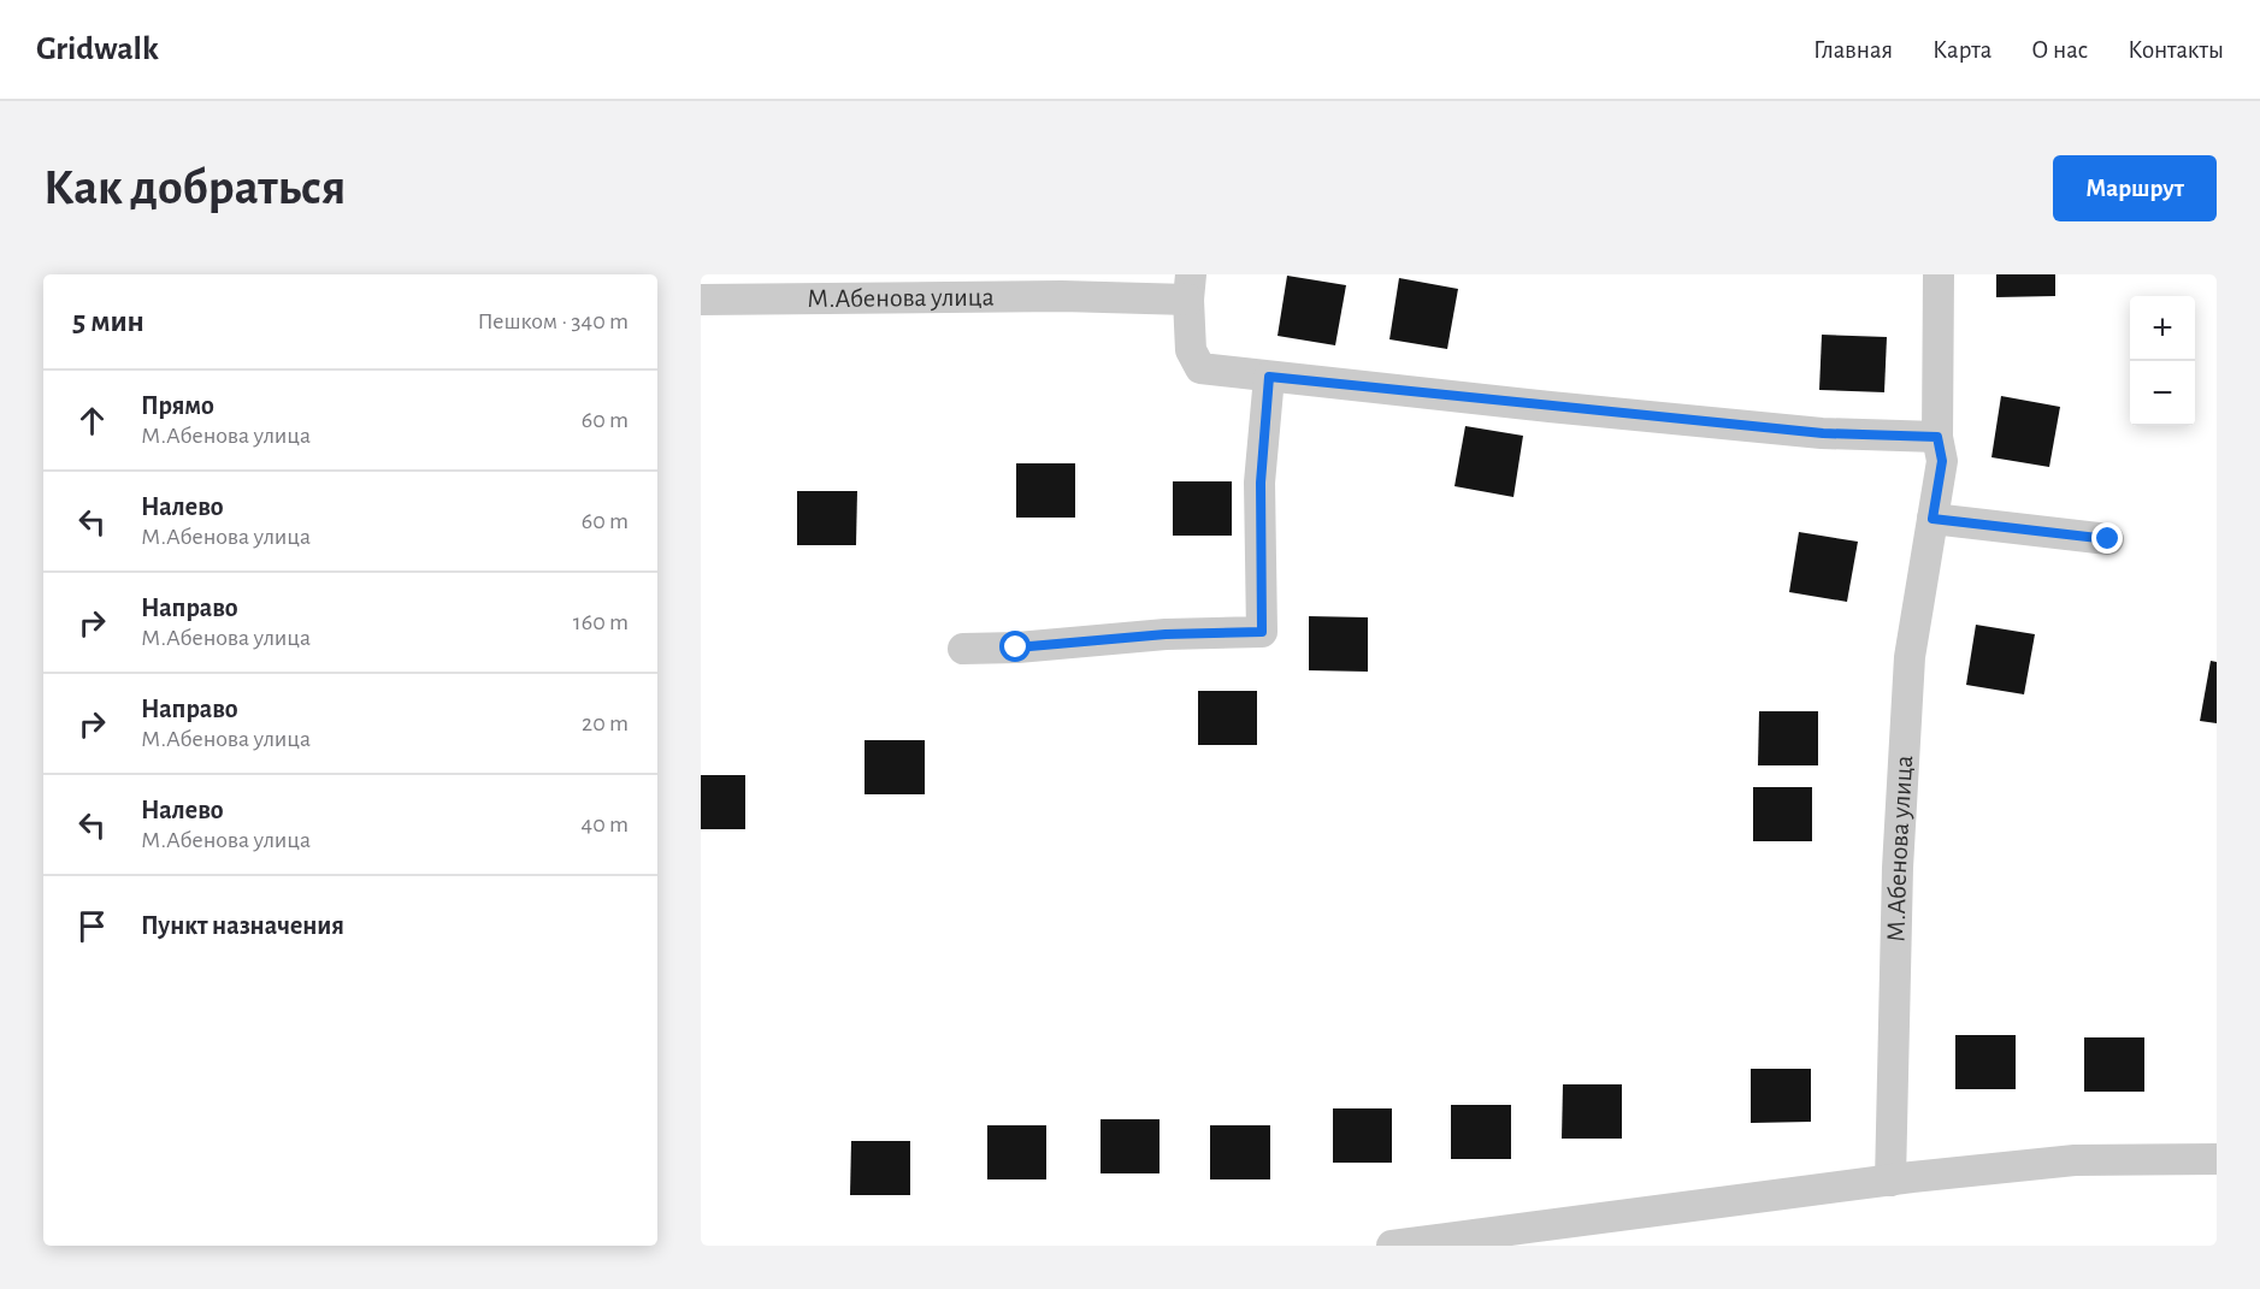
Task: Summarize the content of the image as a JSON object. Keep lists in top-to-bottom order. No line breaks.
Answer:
{"streets":{"street":["М.Абенова улица"]},"page":{"header":"Gridwalk","nav":["Главная","Карта","О нас","Контакты"],"buttons":"Маршрут","title":"Как добраться","heading":["5 мин","Пешком · 340 m"],"map_buttons":["+","−"],"list":[["Прямо","М.Абенова улица","60 m"],["Налево","М.Абенова улица","60 m"],["Направо","М.Абенова улица","160 m"],["Направо","М.Абенова улица","20 m"],["Налево","М.Абенова улица","40 m"],"Пункт назначения"]}}
